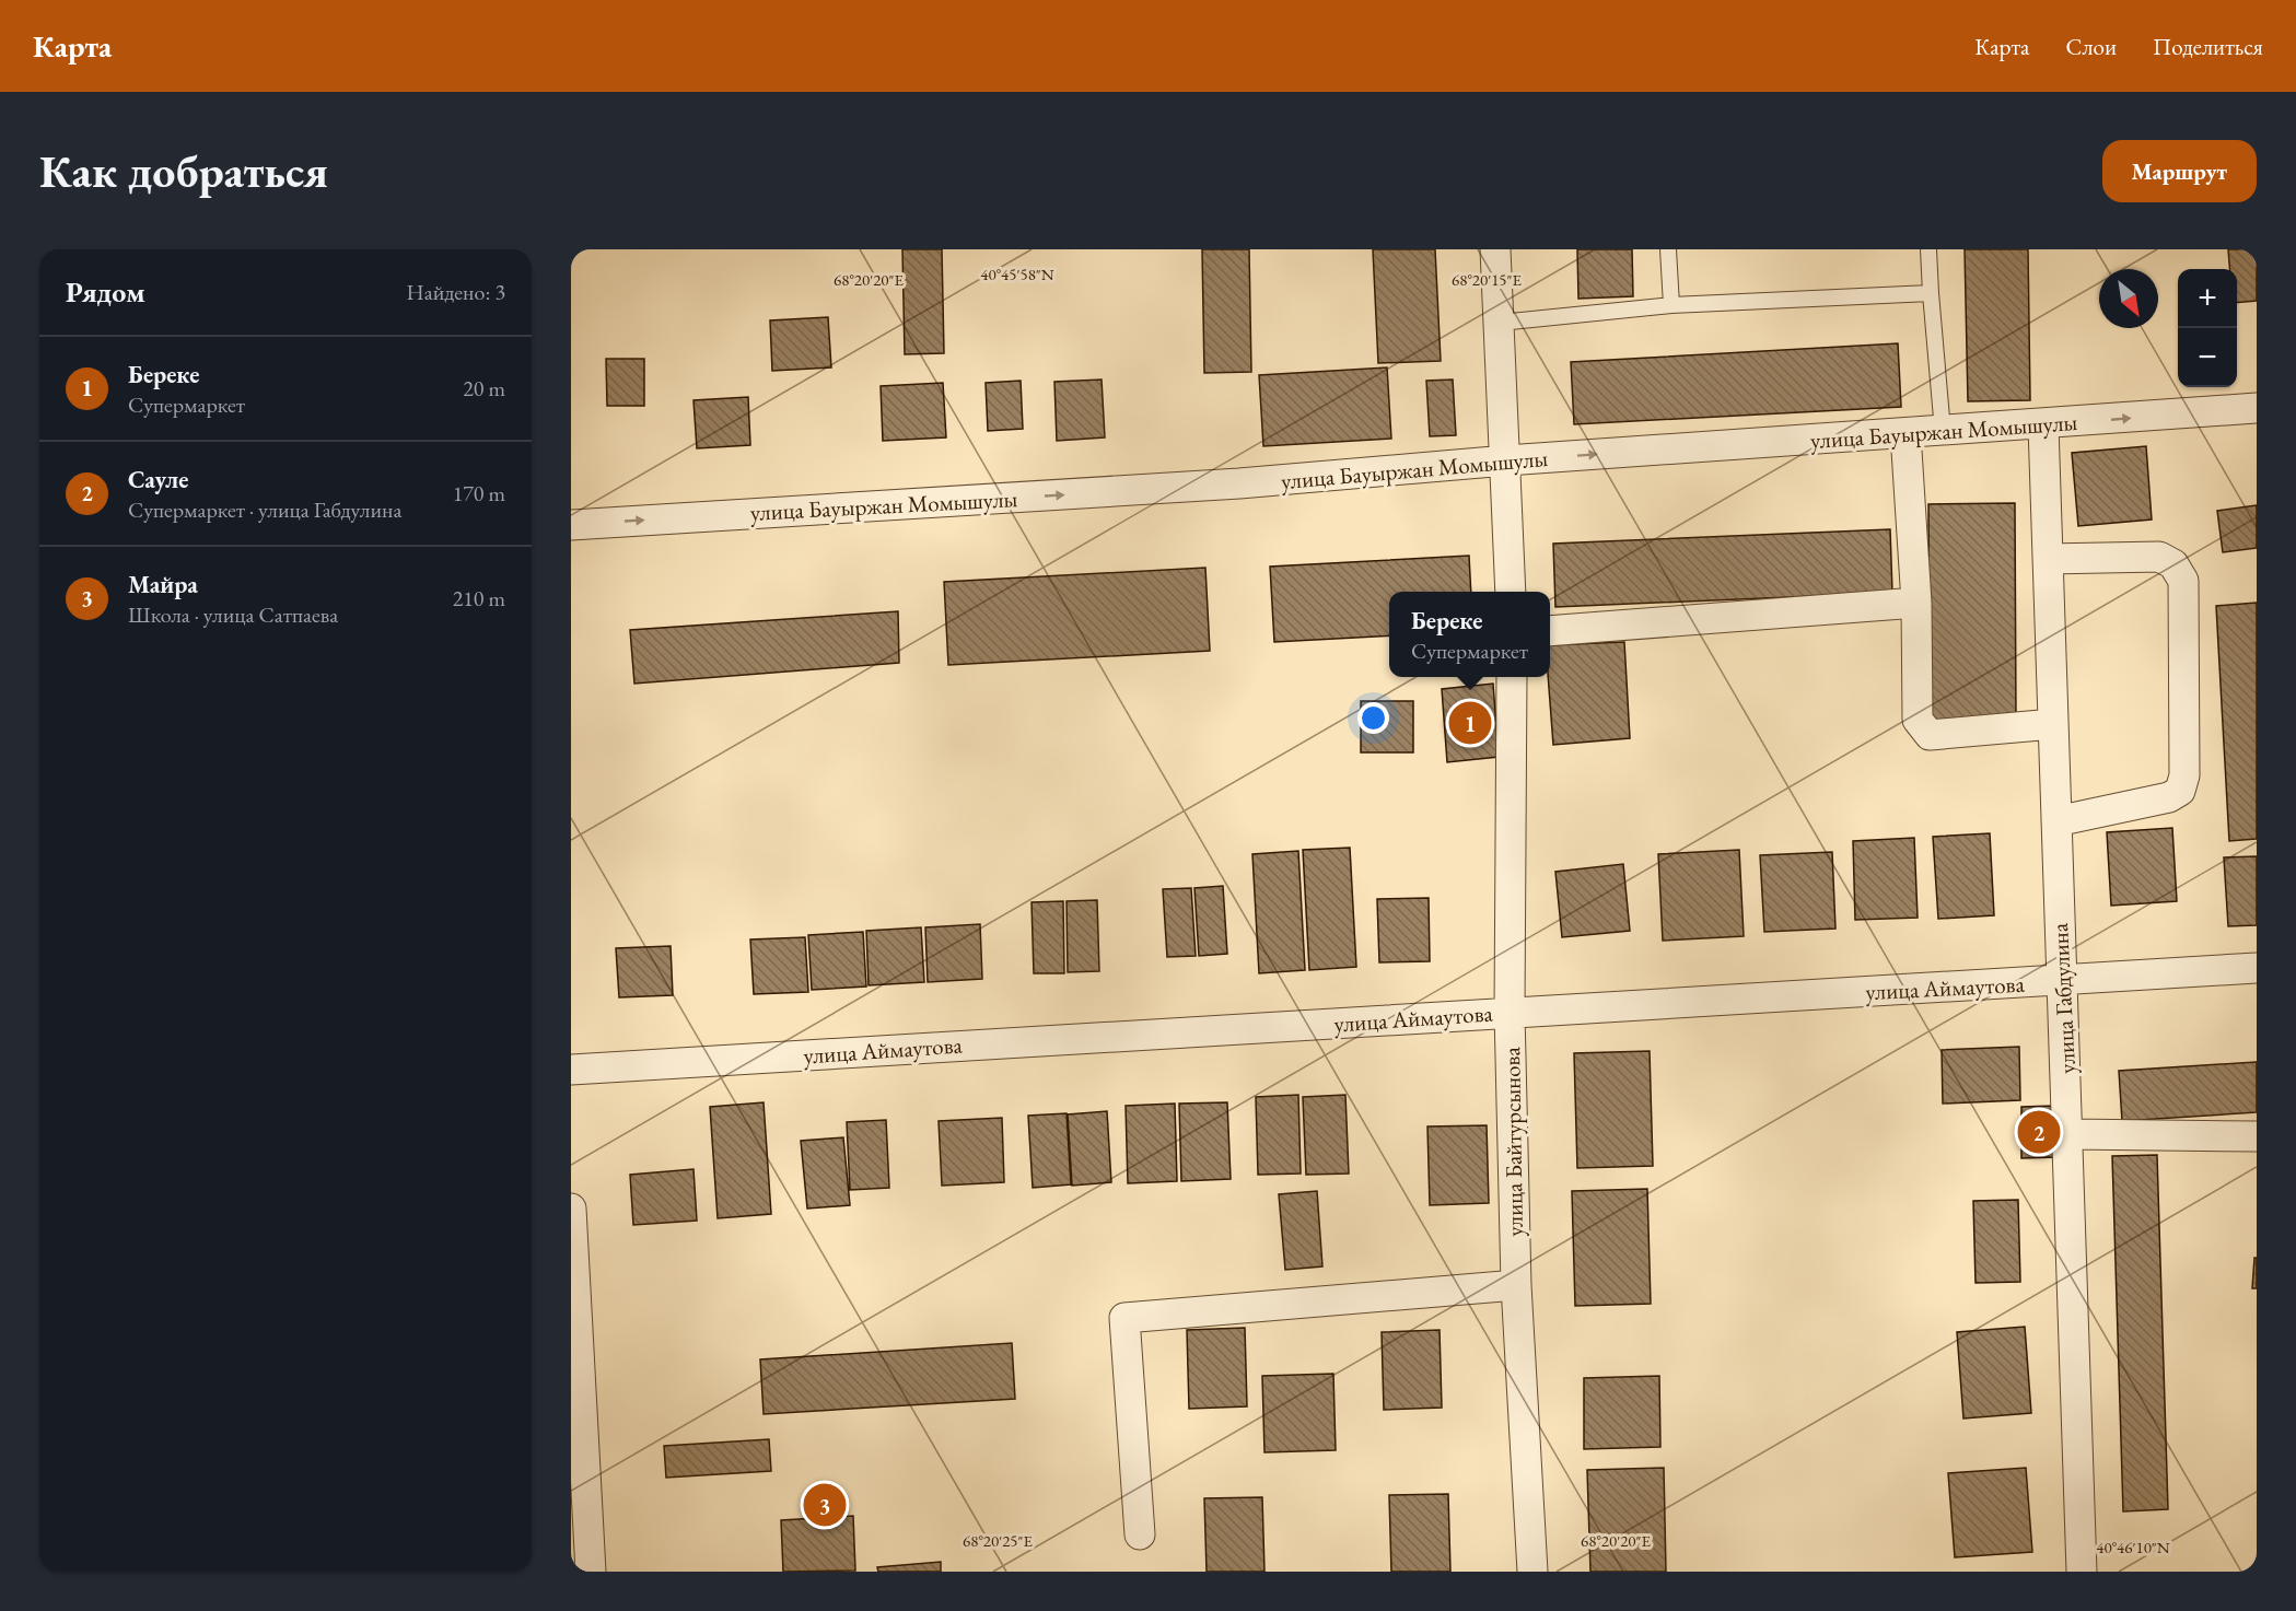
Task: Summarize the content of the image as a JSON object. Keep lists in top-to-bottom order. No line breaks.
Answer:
{"streets":{"street":["улица Бауыржан Момышулы","улица Аймаутова","улица Габдулина","улица Байтурсынова"]},"crossings":[["улица Бауыржан Момышулы","улица Габдулина"],["улица Аймаутова","улица Габдулина"],["улица Аймаутова","улица Байтурсынова"]],"one_way":["улица Бауыржан Момышулы"],"north":"bottom right","page":{"header":"Карта","nav":["Карта","Слои","Поделиться"],"buttons":"Маршрут","title":"Как добраться","heading":["Рядом","Найдено: 3"],"map_buttons":["+","−"],"list":[{"mark":"1","name":"Береке","note":"Супермаркет","value":"20 m"},{"mark":"2","name":"Сауле","note":"Супермаркет · улица Габдулина","value":"170 m"},{"mark":"3","name":"Майра","note":"Школа · улица Сатпаева","value":"210 m"}],"popup":["Береке","Супермаркет"],"pins":["1","2","3"]},"coordinates":["40°45'58\"N","68°20'20\"E","68°20'15\"E","68°20'25\"E","40°46'10\"N"]}
